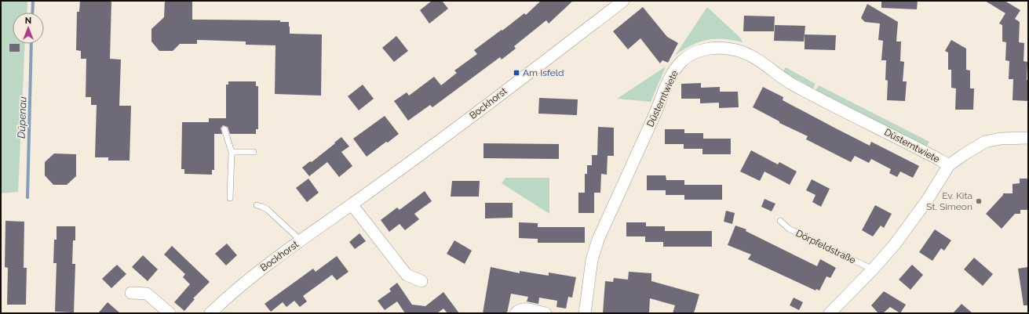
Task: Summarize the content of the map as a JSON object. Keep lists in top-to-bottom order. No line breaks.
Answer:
{"streets":{"street":["Düsterntwiete","Bockhorst"],"lane":["Dörpfeldstraße"]},"water":["Düpenau"],"places":{"transit":["Am Isfeld"],"other":["Ev. Kita St. Simeon"]},"north":"top"}
